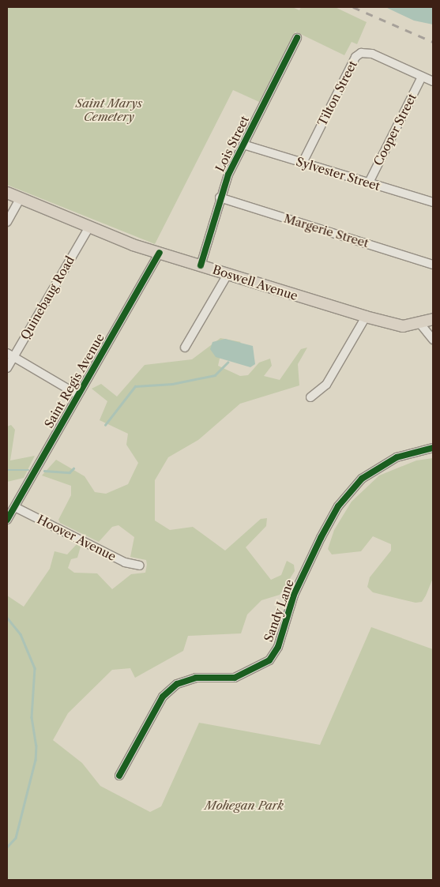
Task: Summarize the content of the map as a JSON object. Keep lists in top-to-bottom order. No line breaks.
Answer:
{"streets":{"main road":["Boswell Avenue"],"street":["Tilton Street","Cooper Street","Lois Street","Sylvester Street","Margerie Street","Quinebaug Road","Saint Regis Avenue","Hoover Avenue","Sandy Lane"]},"crossings":[["Tilton Street","Cooper Street"],["Tilton Street","Sylvester Street"],["Cooper Street","Sylvester Street"],["Lois Street","Sylvester Street"],["Lois Street","Margerie Street"],["Lois Street","Boswell Avenue"],["Boswell Avenue","Quinebaug Road"],["Boswell Avenue","Saint Regis Avenue"],["Saint Regis Avenue","Hoover Avenue"]],"parks":["Saint Marys Cemetery","Mohegan Park"]}
